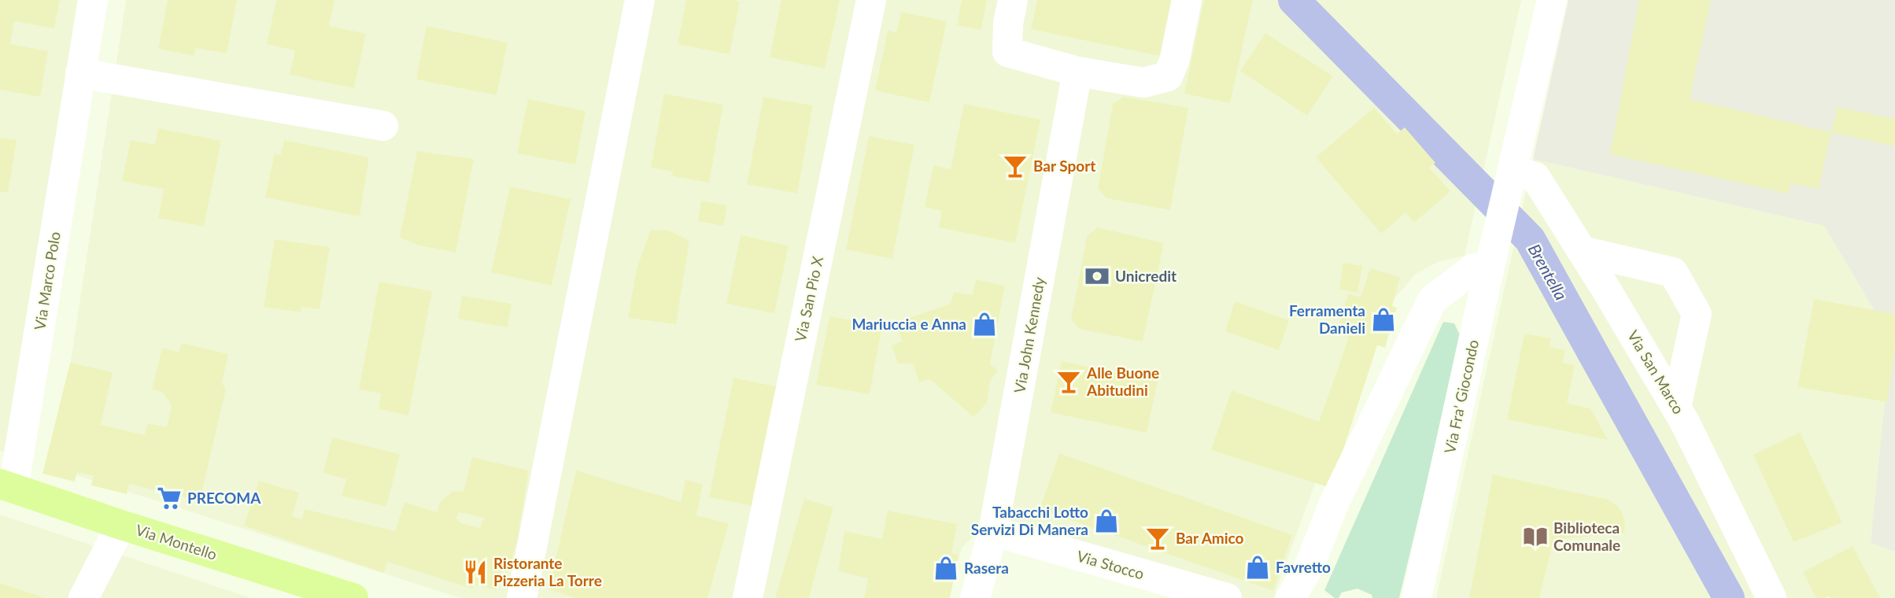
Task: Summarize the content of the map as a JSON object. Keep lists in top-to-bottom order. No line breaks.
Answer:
{"streets":{"main road":["Via Montello"],"street":["Via Marco Polo","Via San Pio X","Via John Kennedy","Via San Marco","Via Fra' Giocondo","Via Stocco"]},"crossings":[["Via Marco Polo","Via Montello"],["Via John Kennedy","Via Stocco"],["Via San Marco","Via Fra' Giocondo"]],"water":["Brentella"],"places":{"bar":["Bar Sport","Alle Buone Abitudini","Bar Amico"],"bank":["Unicredit"],"shop":["Ferramenta Danieli","Mariuccia e Anna","Tabacchi Lotto Servizi Di Manera","Favretto","Rasera"],"supermarket":["PRECOMA"],"library":["Biblioteca Comunale"],"restaurant":["Ristorante Pizzeria La Torre"]}}
